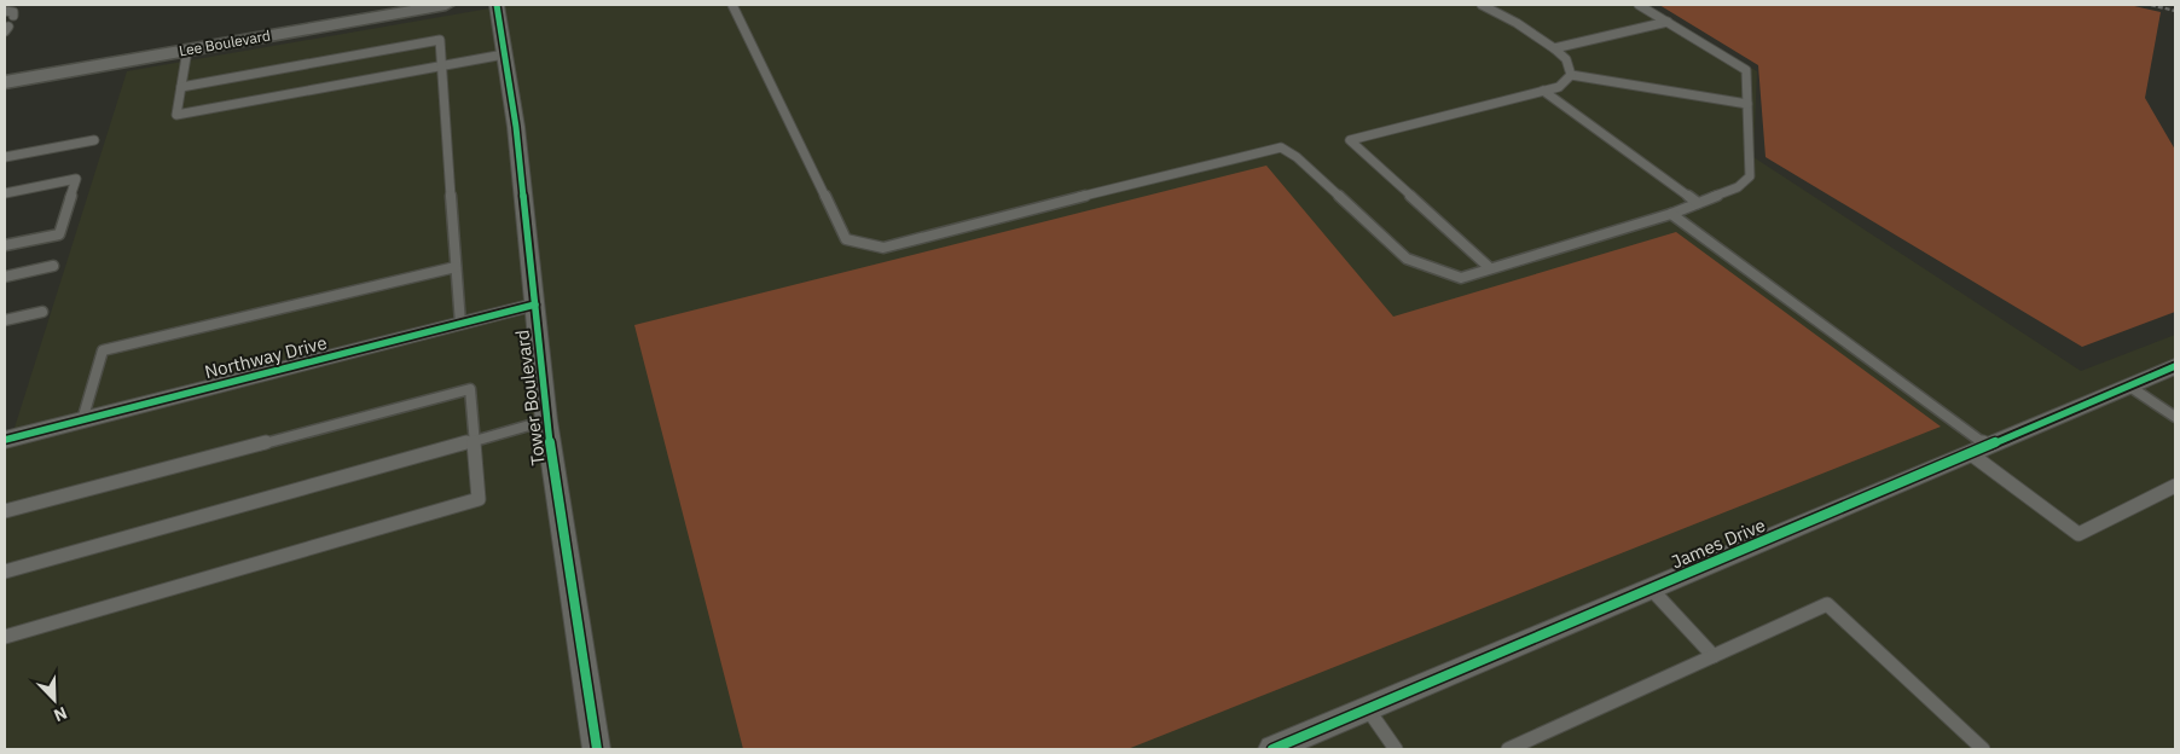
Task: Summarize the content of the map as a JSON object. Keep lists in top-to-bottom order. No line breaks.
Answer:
{"streets":{"street":["Lee Boulevard","Northway Drive","Tower Boulevard","James Drive"]},"crossings":[["Northway Drive","Tower Boulevard"]],"north":"bottom right"}
